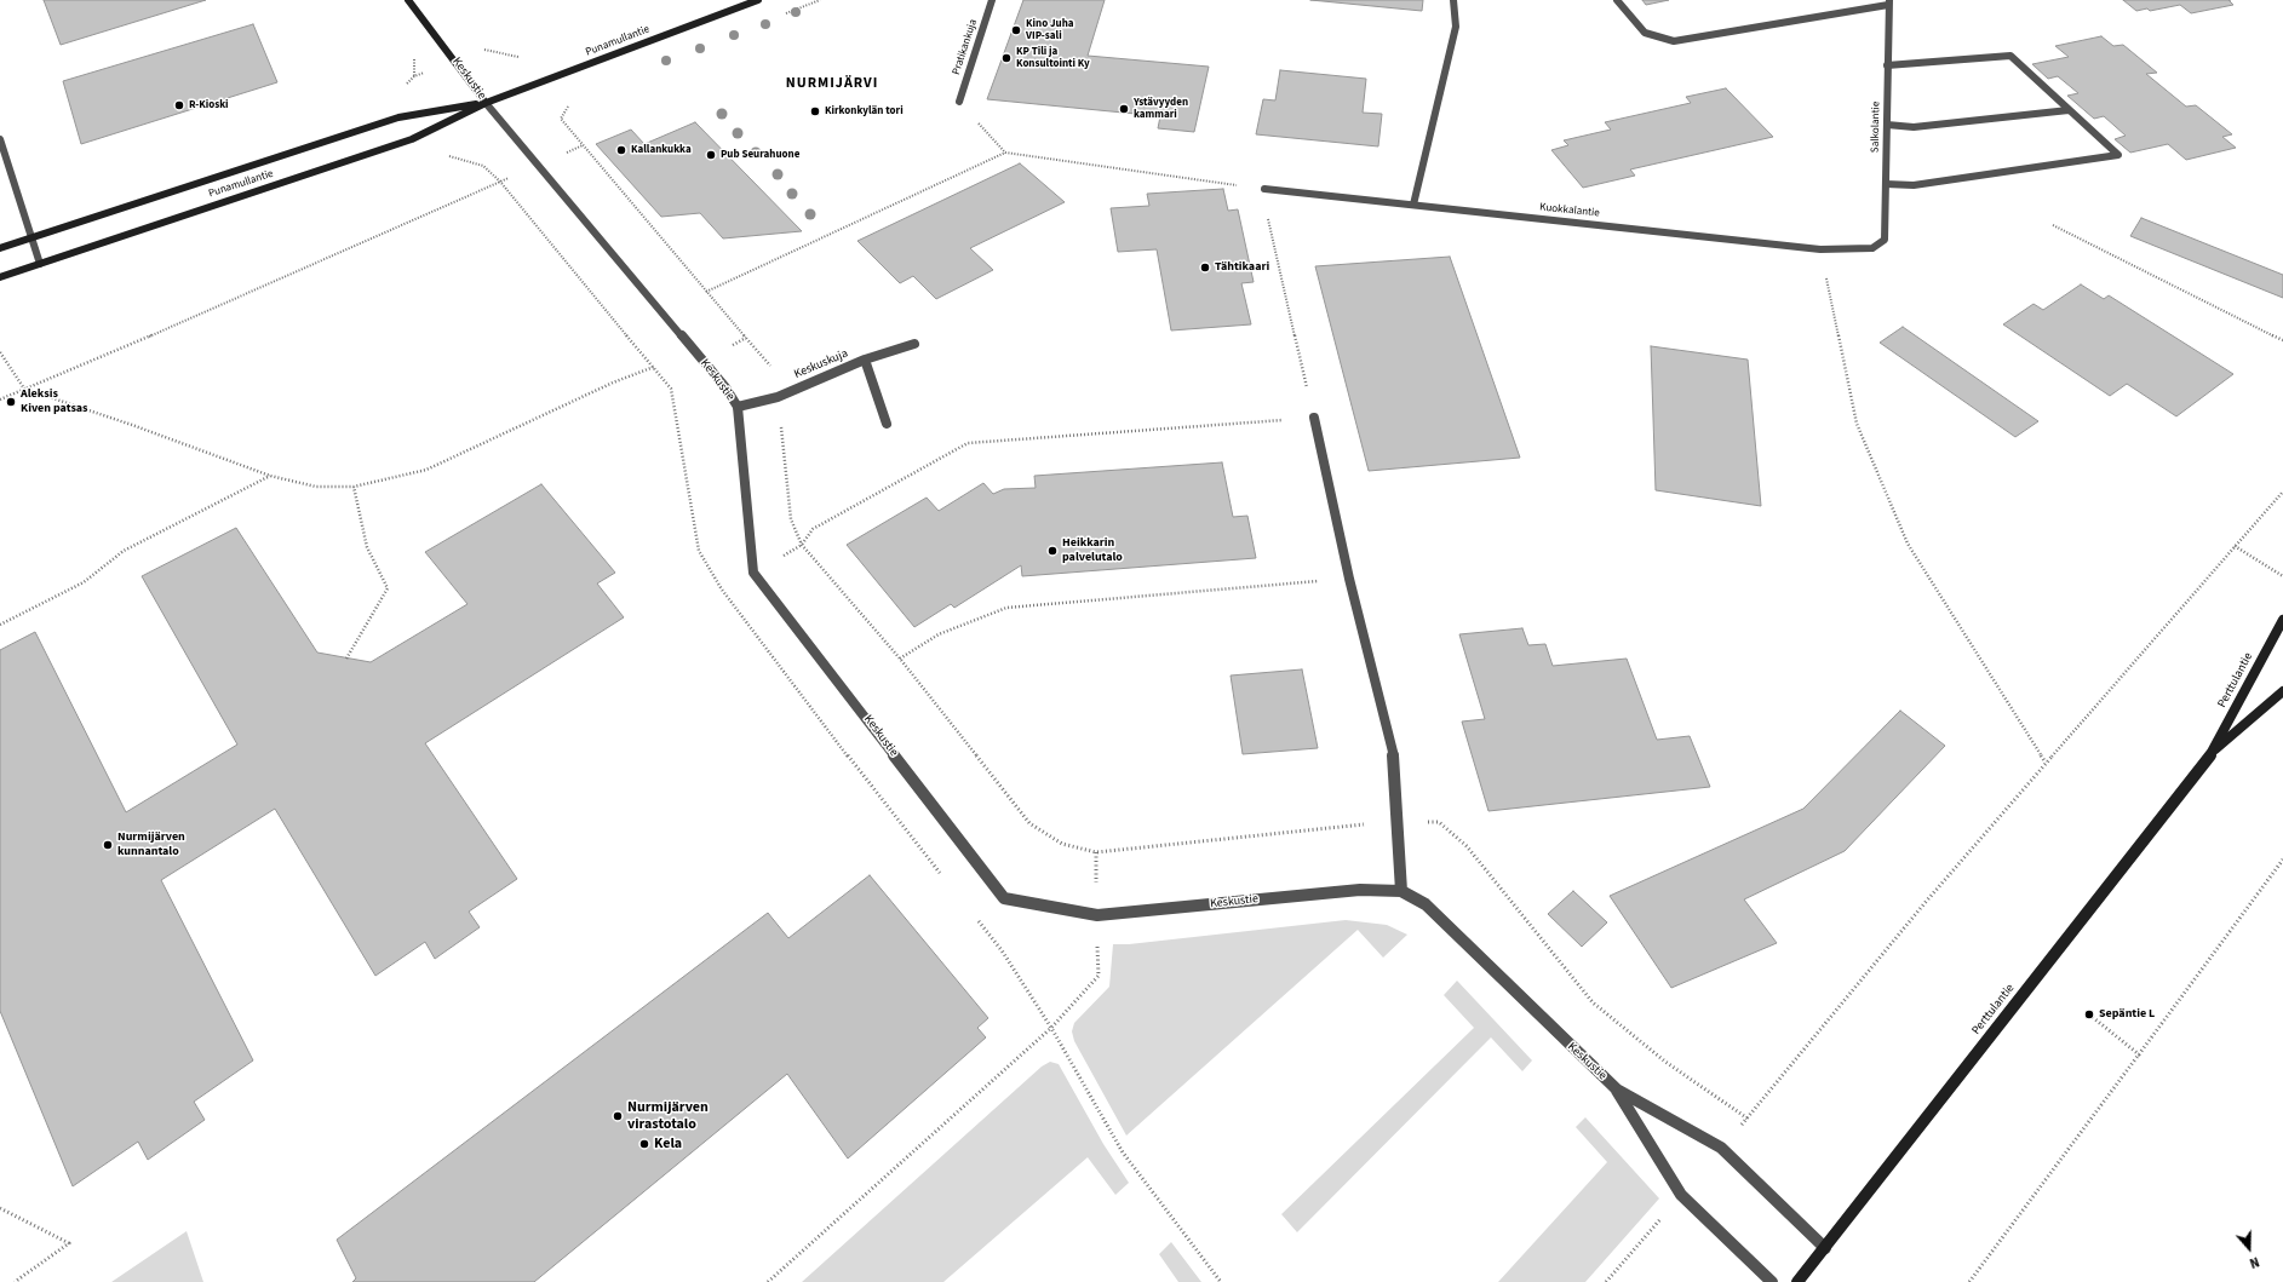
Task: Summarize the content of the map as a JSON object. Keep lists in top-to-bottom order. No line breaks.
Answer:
{"streets":{"street":["Punamullantie","Pratikankuja","Keskustie","Salkolantie","Kuokkalantie","Keskuskuja","Perttulantie"]},"crossings":[["Punamullantie","Keskustie"],["Keskustie","Keskuskuja"],["Keskustie","Perttulantie"],["Salkolantie","Kuokkalantie"]],"districts":["NURMIJÄRVI"],"places":["Kino Juha VIP-sali","KP Tili ja Konsultointi Ky","R-Kioski","Ystävyyden kammari","Kirkonkylän tori","Kallankukka","Pub Seurahuone","Tähtikaari","Aleksis Kiven patsas","Heikkarin palvelutalo","Nurmijärven kunnantalo","Sepäntie L","Nurmijärven virastotalo","Kela"],"north":"bottom"}
